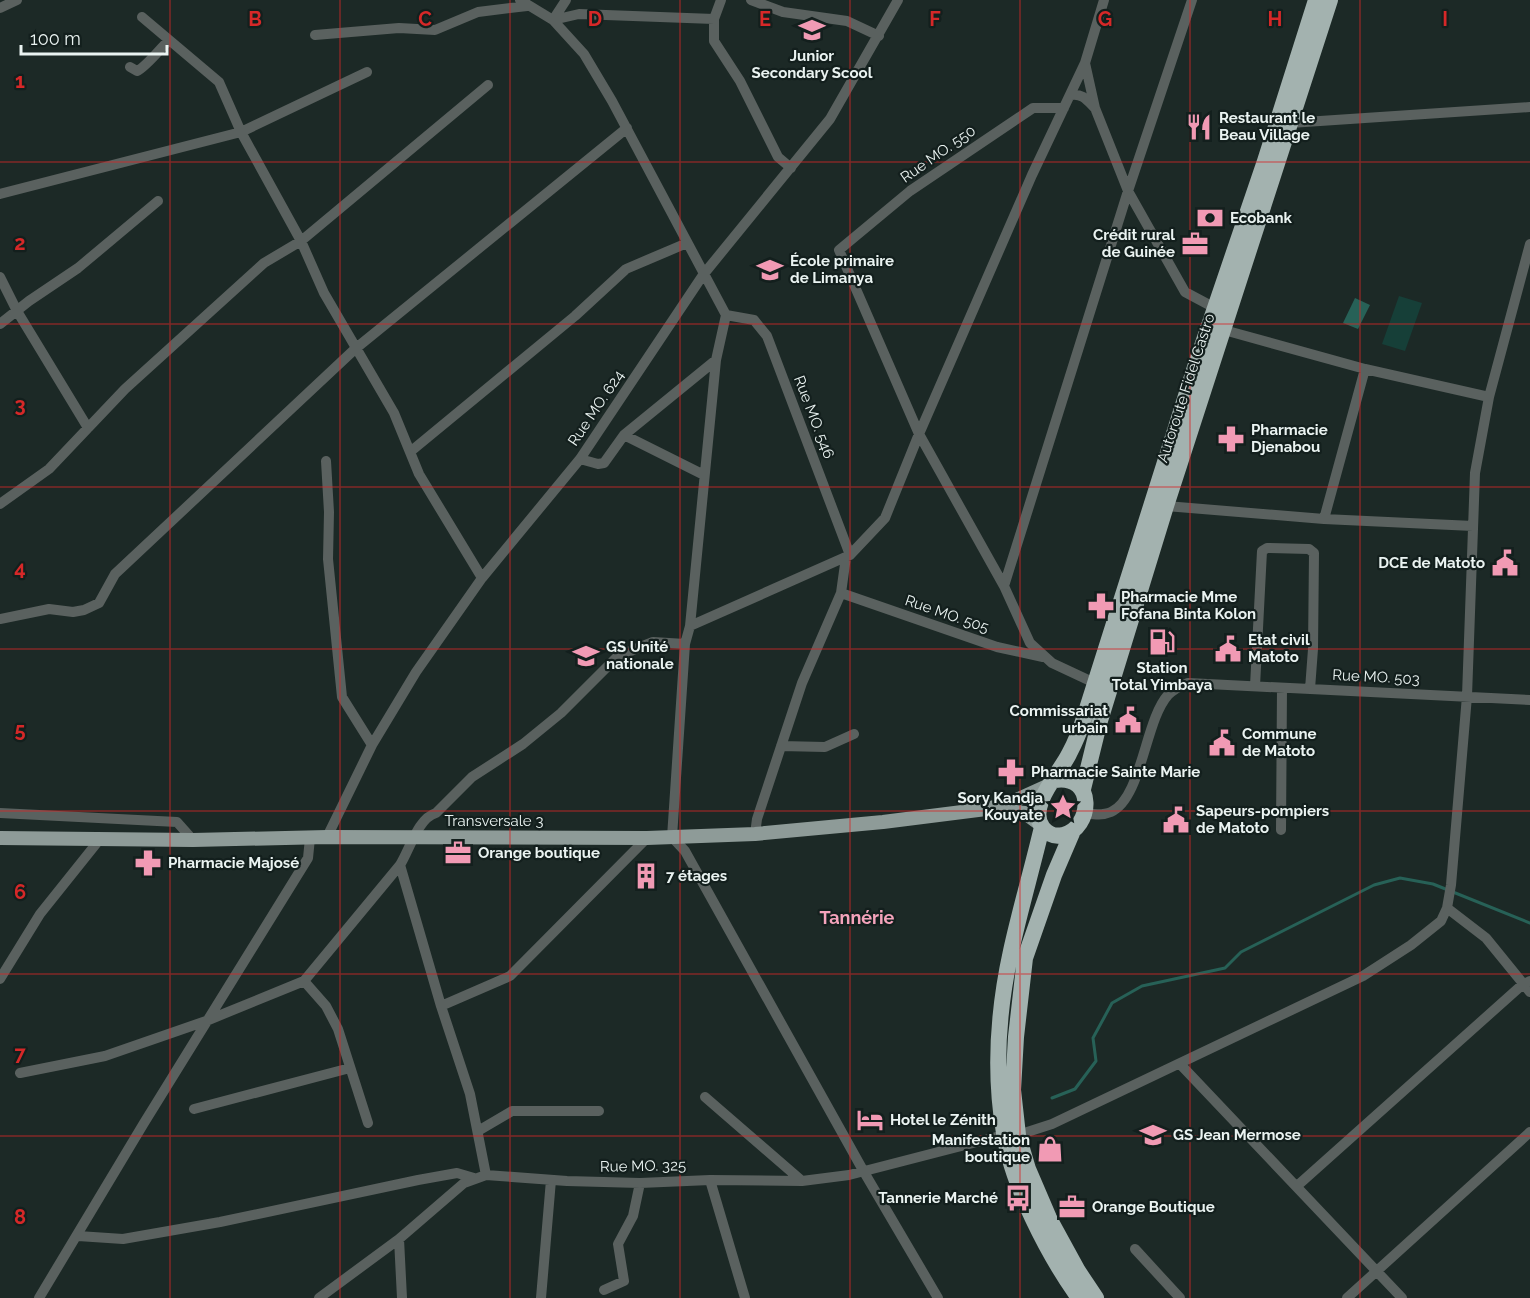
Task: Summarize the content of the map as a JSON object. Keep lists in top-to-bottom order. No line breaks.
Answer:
{"streets":{"highway":["Autoroute Fidel Castro"],"main road":["Transversale 3"],"street":["Rue MO. 550","Rue MO. 624","Rue MO. 546","Rue MO. 505","Rue MO. 503","Rue MO. 325"]},"crossings":[["Autoroute Fidel Castro","Rue MO. 503"],["Autoroute Fidel Castro","Transversale 3"],["Rue MO. 624","Transversale 3"],["Rue MO. 503","Transversale 3"]],"districts":["Tannérie"],"places":{"school or university":["Junior Secondary Scool","École primaire de Limanya","GS Unité nationale","GS Jean Mermose"],"restaurant":["Restaurant le Beau Village"],"bank":["Ecobank"],"office":["Crédit rural de Guinée","Orange boutique","Orange Boutique"],"pharmacy":["Pharmacie Djenabou","Pharmacie Mme Fofana Binta Kolon","Pharmacie Sainte Marie","Pharmacie Majosé"],"public building":["DCE de Matoto","Etat civil Matoto","Commissariat urbain","Commune de Matoto","Sapeurs-pompiers de Matoto"],"fuel station":["Station Total Yimbaya"],"place":["Sory Kandja Kouyate"],"building":["7 étages"],"hotel":["Hotel le Zénith"],"shop":["Manifestation boutique"],"bus stop":["Tannerie Marché"]},"scale_bar":"100 m","grid":{"columns":["B","C","D","E","F","G","H","I"],"rows":["1","2","3","4","5","6","7","8"]}}
